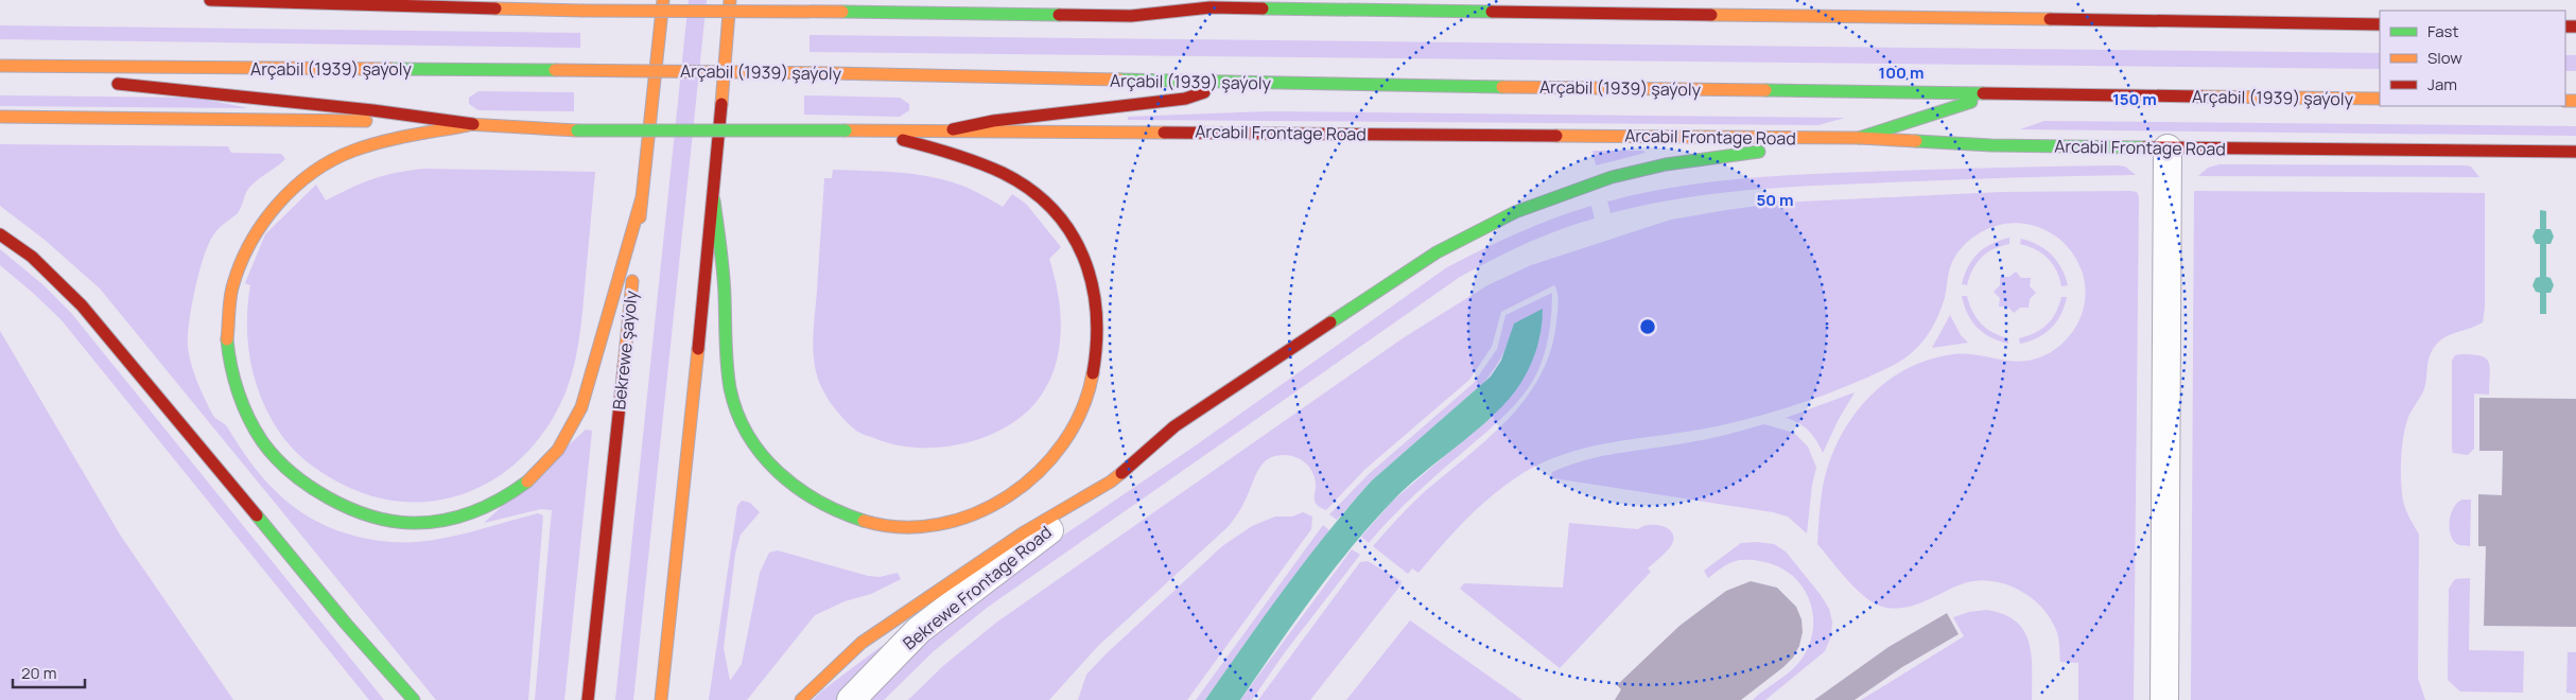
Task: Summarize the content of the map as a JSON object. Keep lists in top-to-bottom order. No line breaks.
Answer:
{"streets":{"main road":["Arçabil (1939) şaýoly","Arcabil Frontage Road","Bekrewe şaýoly"],"street":["Bekrewe Frontage Road"]},"legend":["Fast","Slow","Jam"],"scale_bar":"20 m","rings":["100 m","150 m","50 m"]}
